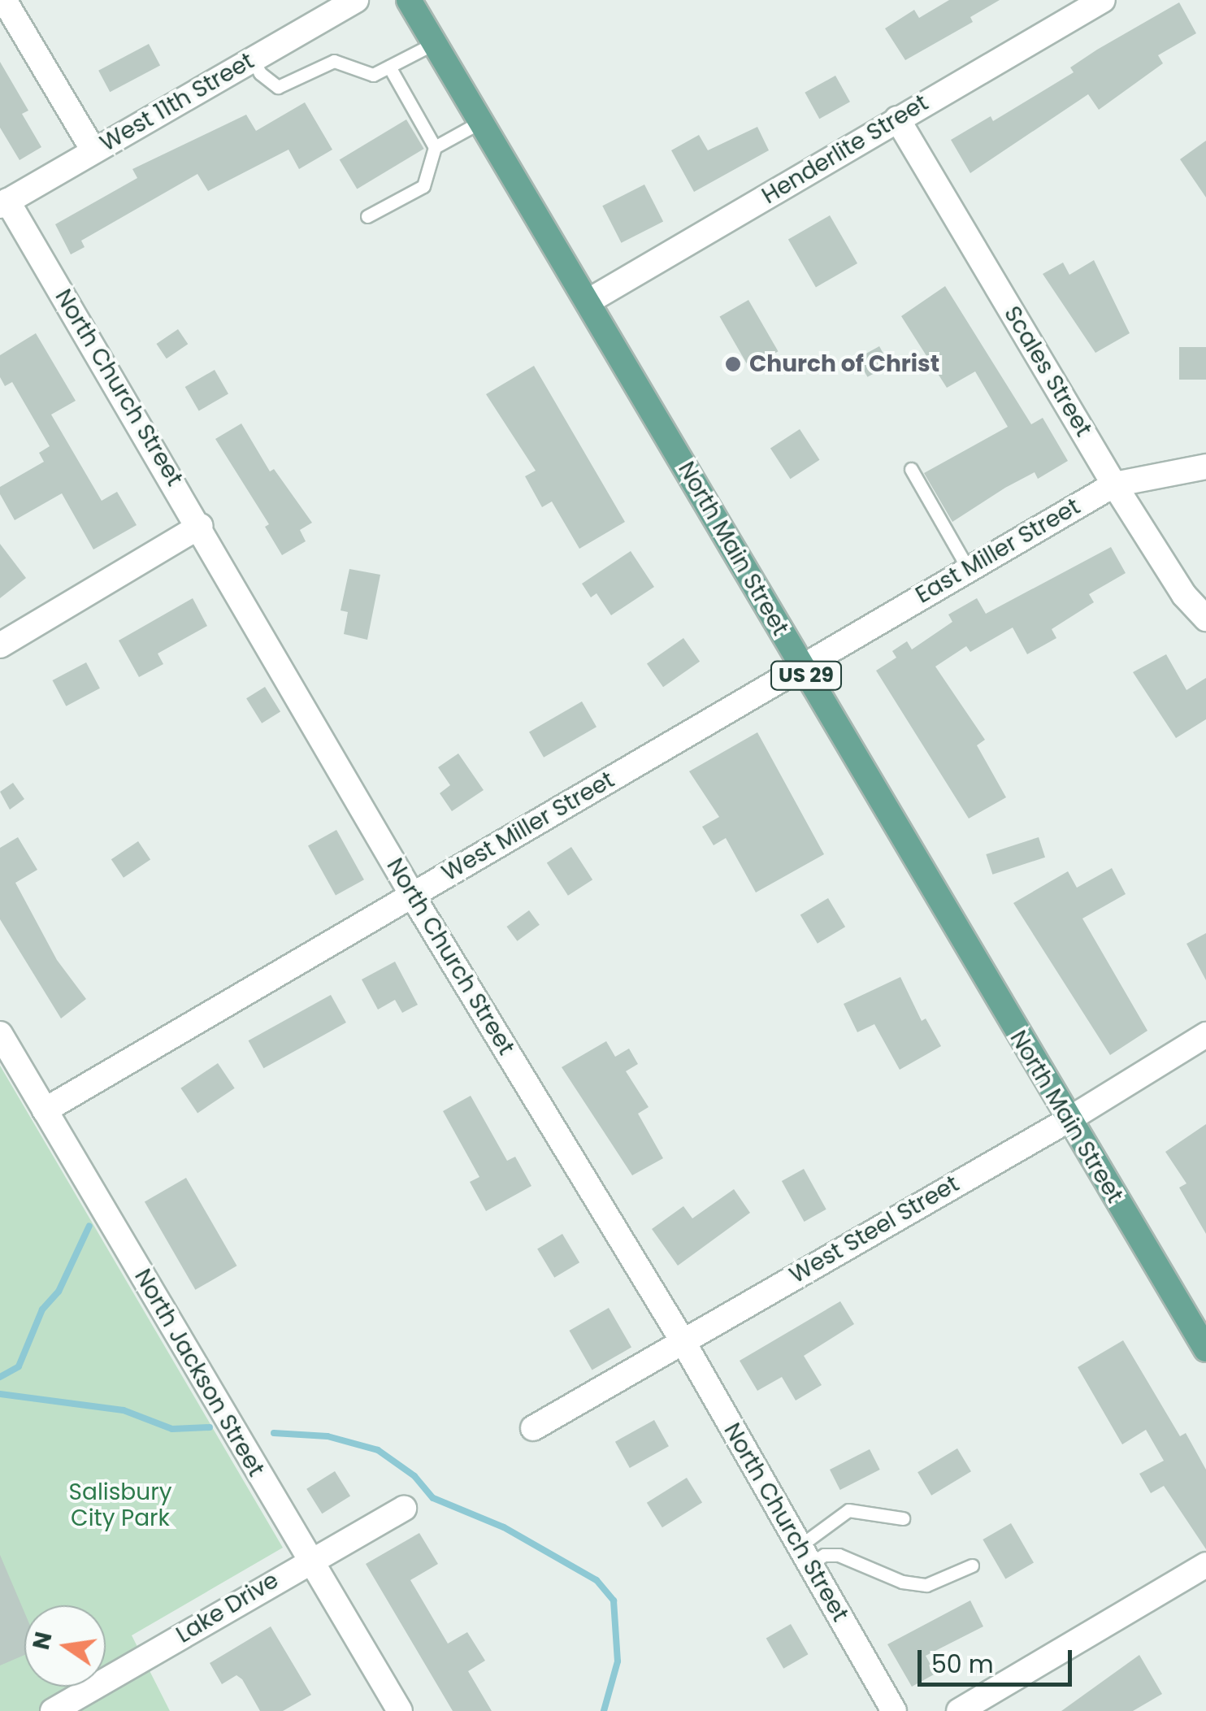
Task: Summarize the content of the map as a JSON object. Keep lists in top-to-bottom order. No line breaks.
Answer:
{"streets":{"main road":["North Main Street","US 29"],"street":["West 11th Street","Henderlite Street","Scales Street","North Church Street","East Miller Street","West Miller Street","West Steel Street","North Jackson Street","Lake Drive"]},"crossings":[["West 11th Street","North Church Street"],["Henderlite Street","Scales Street"],["Henderlite Street","North Main Street"],["Scales Street","East Miller Street"],["North Church Street","West Miller Street"],["North Church Street","West Steel Street"],["North Main Street","East Miller Street"],["North Main Street","West Miller Street"],["North Main Street","West Steel Street"],["East Miller Street","West Miller Street"],["West Miller Street","North Jackson Street"],["North Jackson Street","Lake Drive"]],"parks":["Salisbury City Park"],"places":["Church of Christ"],"scale_bar":"50 m","north":"left"}
